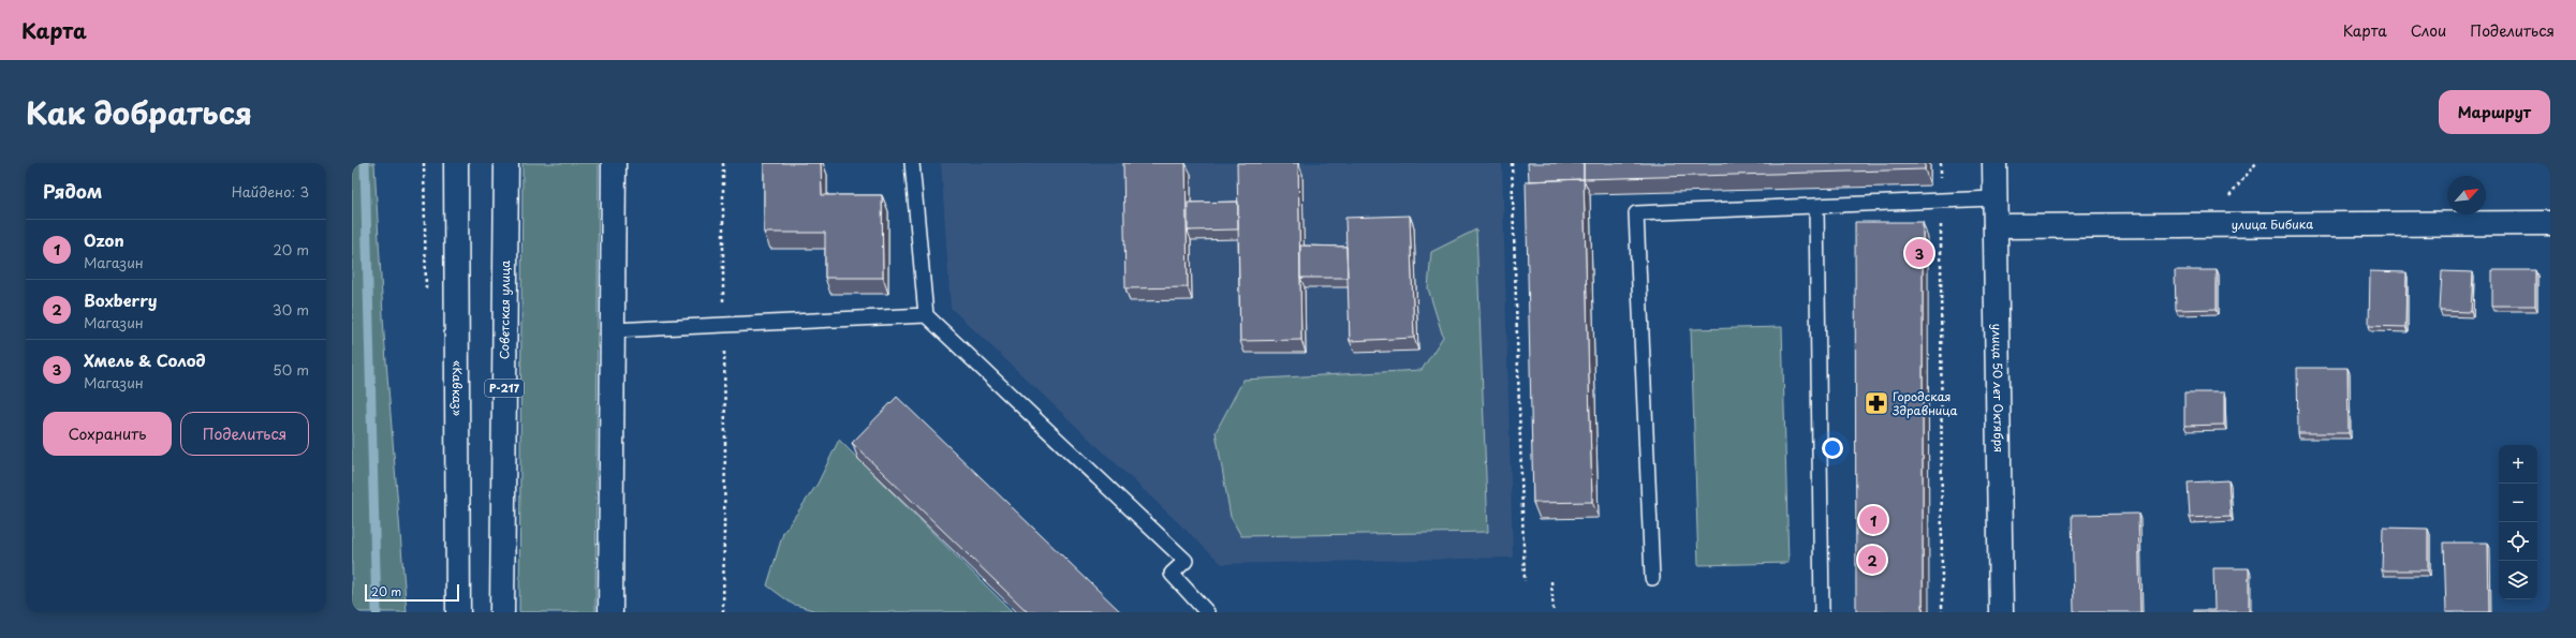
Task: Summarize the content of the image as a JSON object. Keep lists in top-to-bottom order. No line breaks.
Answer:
{"streets":{"main road":["улица Бибика","Советская улица","«Кавказ»","Р-217","улица 50 лет Октября"]},"crossings":[["улица Бибика","улица 50 лет Октября"]],"places":{"pharmacy":["Городская Здравница"]},"scale_bar":"20 m","north":"top right","page":{"header":"Карта","nav":["Карта","Слои","Поделиться"],"title":"Как добраться","buttons":["Маршрут",["Сохранить","Поделиться"]],"heading":["Рядом","Найдено: 3"],"list":[{"mark":"1","name":"Ozon","note":"Магазин","value":"20 m"},{"mark":"2","name":"Boxberry","note":"Магазин","value":"30 m"},{"mark":"3","name":"Хмель & Солод","note":"Магазин","value":"50 m"}],"pins":["3","1","2"],"map_buttons":["+","−"],"scale":"20 m"}}
